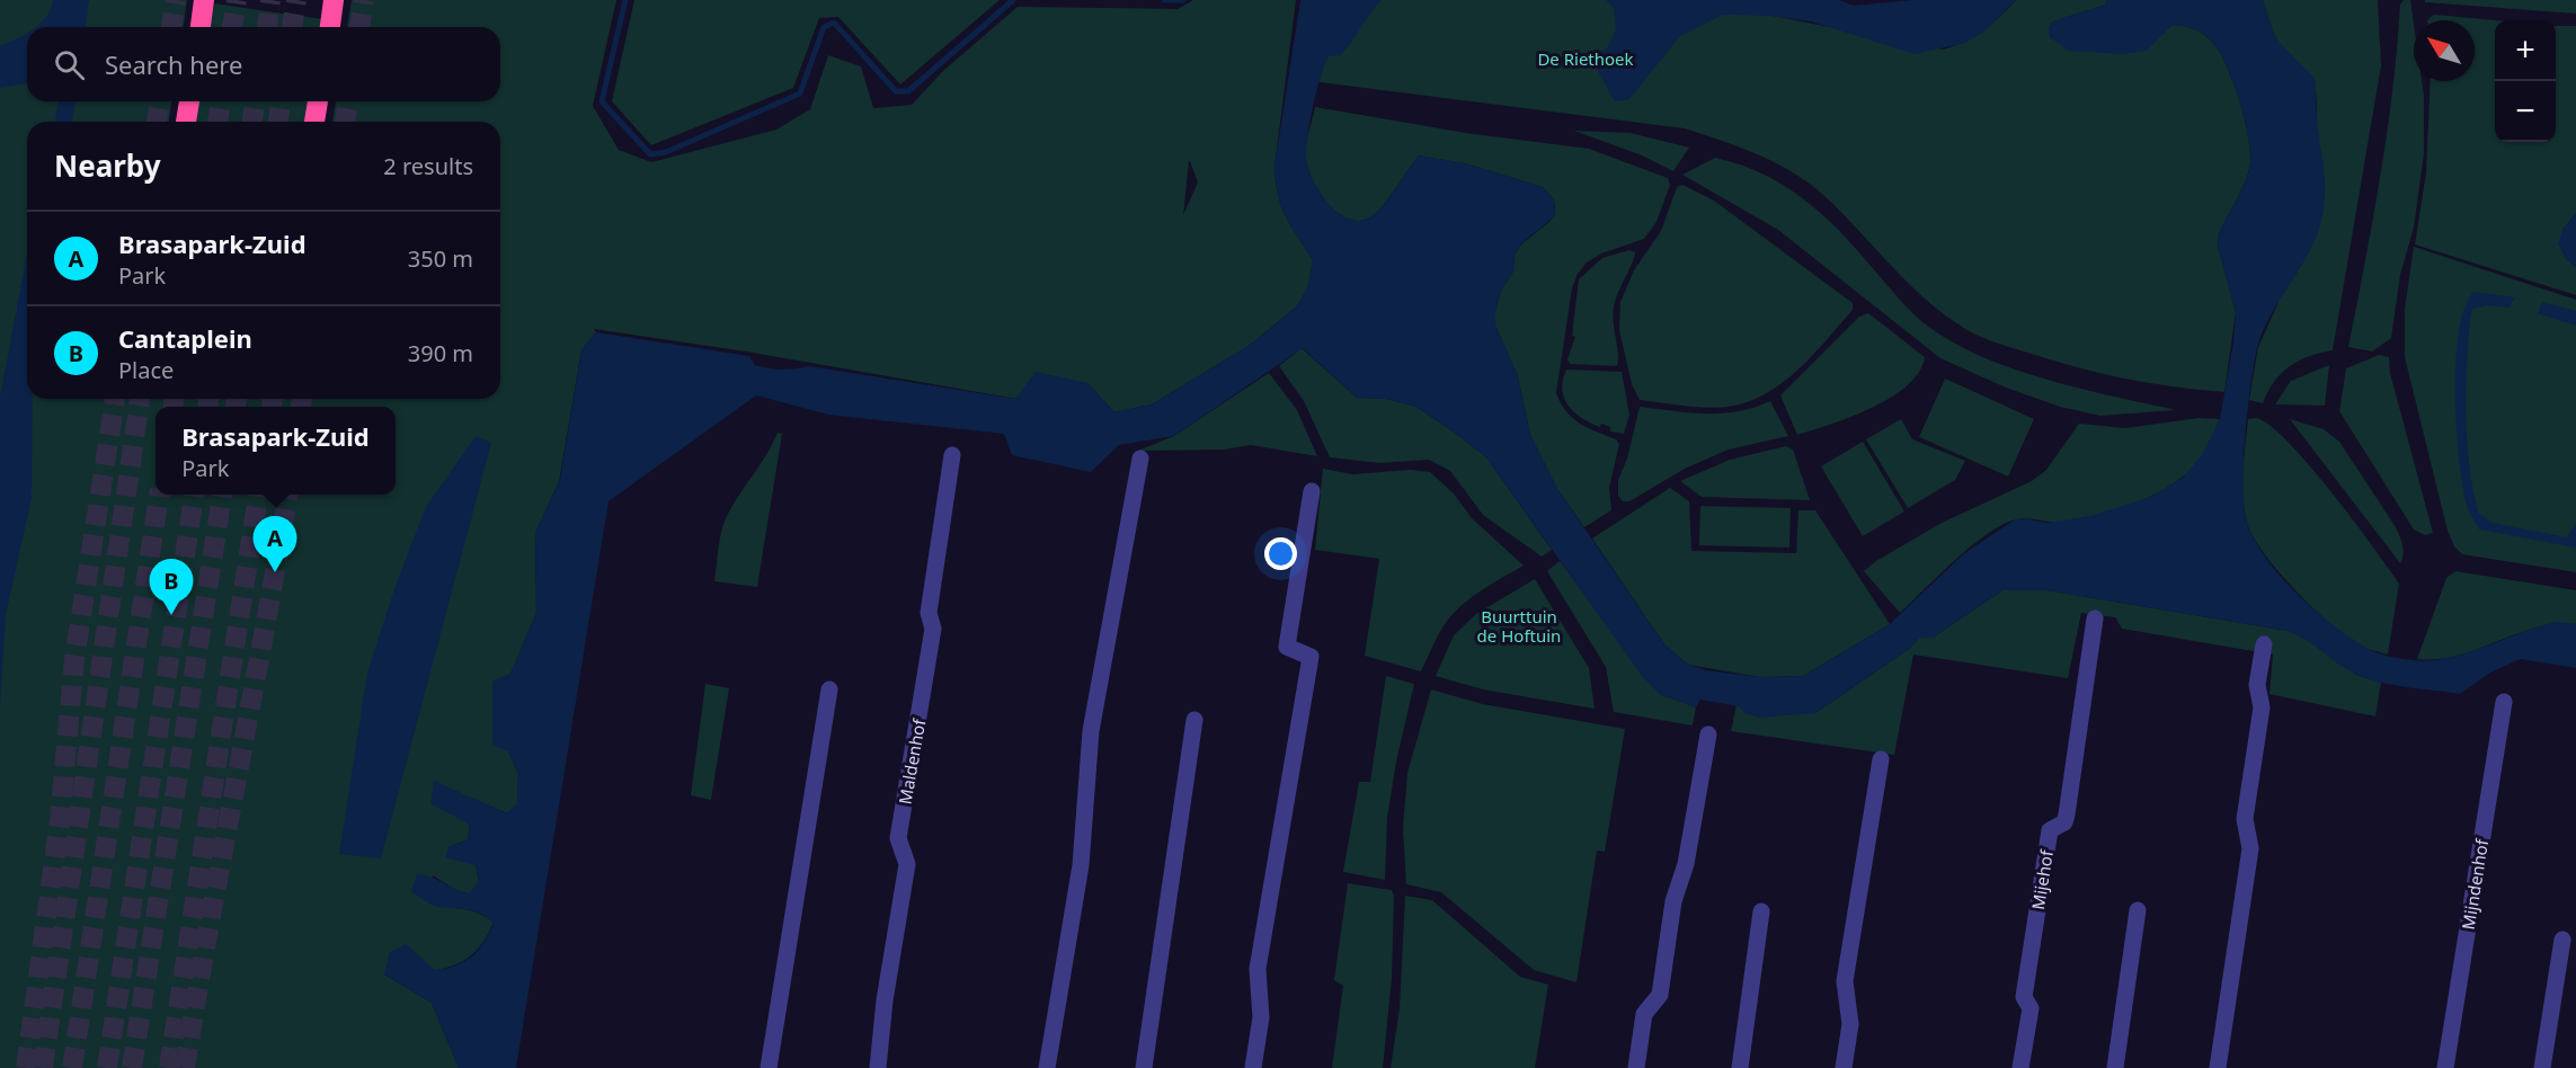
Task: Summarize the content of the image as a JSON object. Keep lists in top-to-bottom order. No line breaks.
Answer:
{"streets":{"street":["Maldenhof","Mijehof","Mijndenhof"]},"parks":["De Riethoek","Buurttuin de Hoftuin"],"north":"top left","page":{"map_buttons":["+","−"],"search":"Search here","heading":["Nearby","2 results"],"list":[{"mark":"A","name":"Brasapark-Zuid","note":"Park","value":"350 m"},{"mark":"B","name":"Cantaplein","note":"Place","value":"390 m"}],"popup":["Brasapark-Zuid","Park"],"pins":["A","B"]}}
